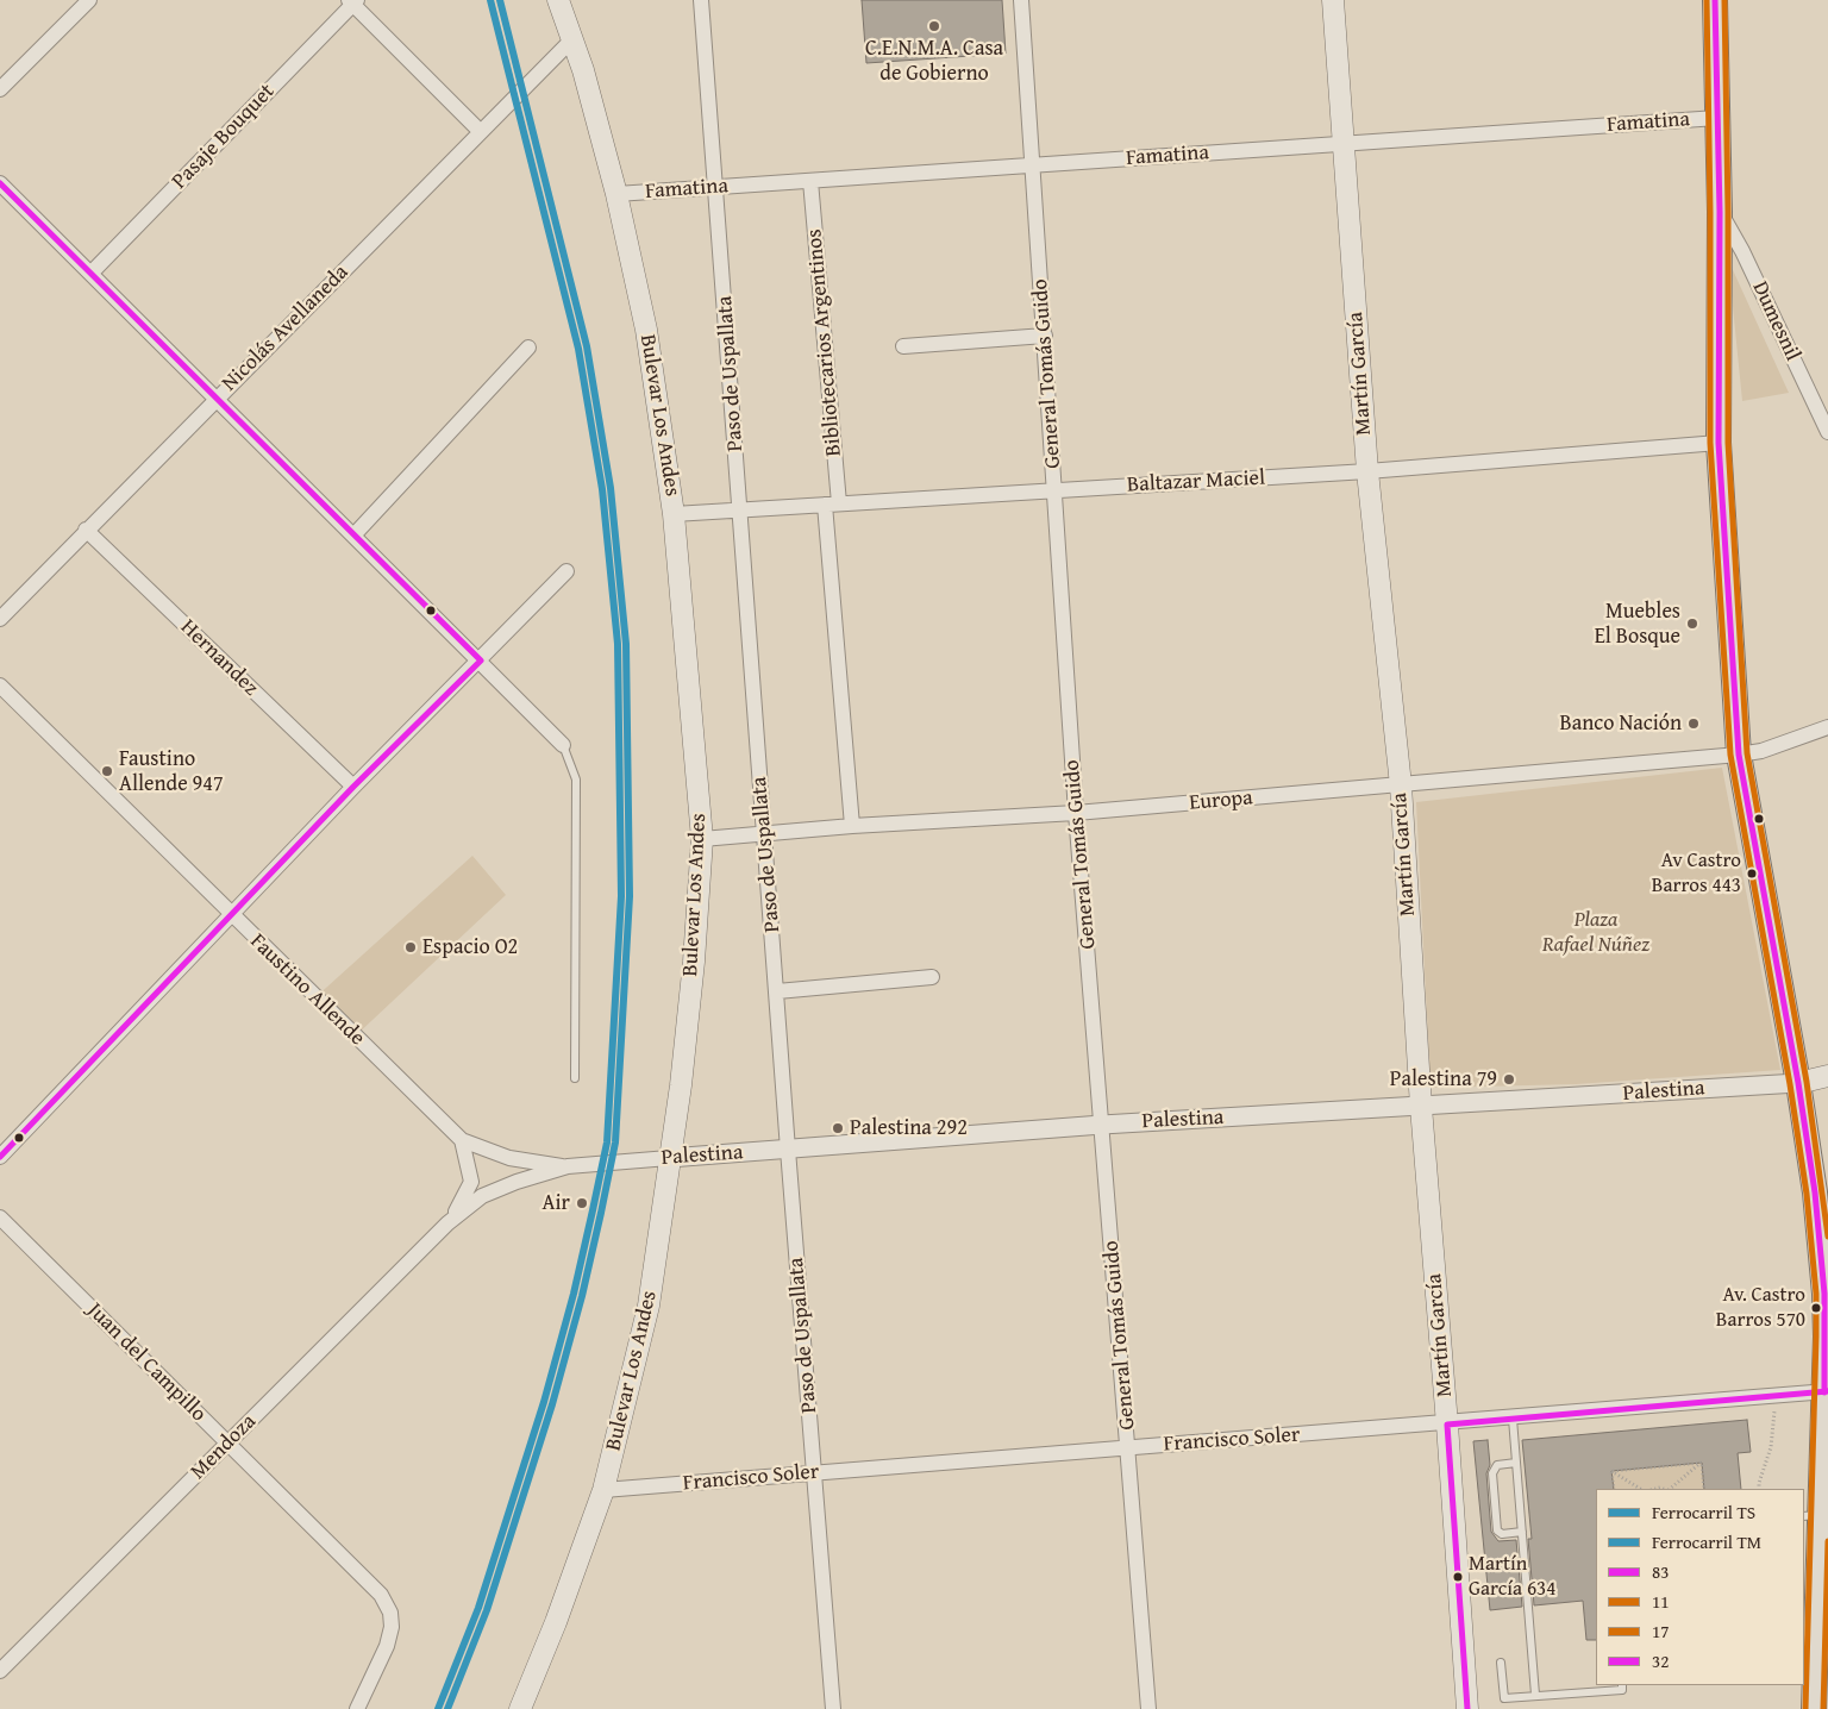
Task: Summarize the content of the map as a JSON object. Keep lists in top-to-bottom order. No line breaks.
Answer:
{"streets":{"main road":["Martín García","Bulevar Los Andes"],"street":["Famatina","Pasaje Bouquet","Dumesnil","Nicolás Avellaneda","Bibliotecarios Argentinos","Paso de Uspallata","General Tomás Guido","Baltazar Maciel","Hernandez","Europa","Faustino Allende","Palestina","Juan del Campillo","Francisco Soler","Mendoza"]},"crossings":[["Famatina","Bibliotecarios Argentinos"],["Famatina","Paso de Uspallata"],["Famatina","General Tomás Guido"],["Famatina","Martín García"],["Famatina","Bulevar Los Andes"],["Nicolás Avellaneda","Bulevar Los Andes"],["Nicolás Avellaneda","Hernandez"],["Bibliotecarios Argentinos","Baltazar Maciel"],["Bibliotecarios Argentinos","Europa"],["Paso de Uspallata","Baltazar Maciel"],["Paso de Uspallata","Europa"],["Paso de Uspallata","Palestina"],["Paso de Uspallata","Francisco Soler"],["General Tomás Guido","Baltazar Maciel"],["General Tomás Guido","Europa"],["General Tomás Guido","Palestina"],["General Tomás Guido","Francisco Soler"],["Martín García","Baltazar Maciel"],["Martín García","Europa"],["Martín García","Palestina"],["Martín García","Francisco Soler"],["Bulevar Los Andes","Baltazar Maciel"],["Bulevar Los Andes","Europa"],["Bulevar Los Andes","Palestina"],["Bulevar Los Andes","Francisco Soler"],["Faustino Allende","Palestina"],["Faustino Allende","Mendoza"],["Palestina","Mendoza"],["Juan del Campillo","Mendoza"]],"parks":["Plaza Rafael Núñez"],"places":["C.E.N.M.A. Casa de Gobierno","Muebles El Bosque","Banco Nación","Faustino Allende 947","Av Castro Barros 443","Espacio O2","Palestina 79","Palestina 292","Air","Av. Castro Barros 570","Martín García 634"],"lines":["rail line TS","rail line TM","transit line 83","transit line 11","transit line 17","transit line 32"],"legend":["Ferrocarril TS","Ferrocarril TM","83","11","17","32"]}
